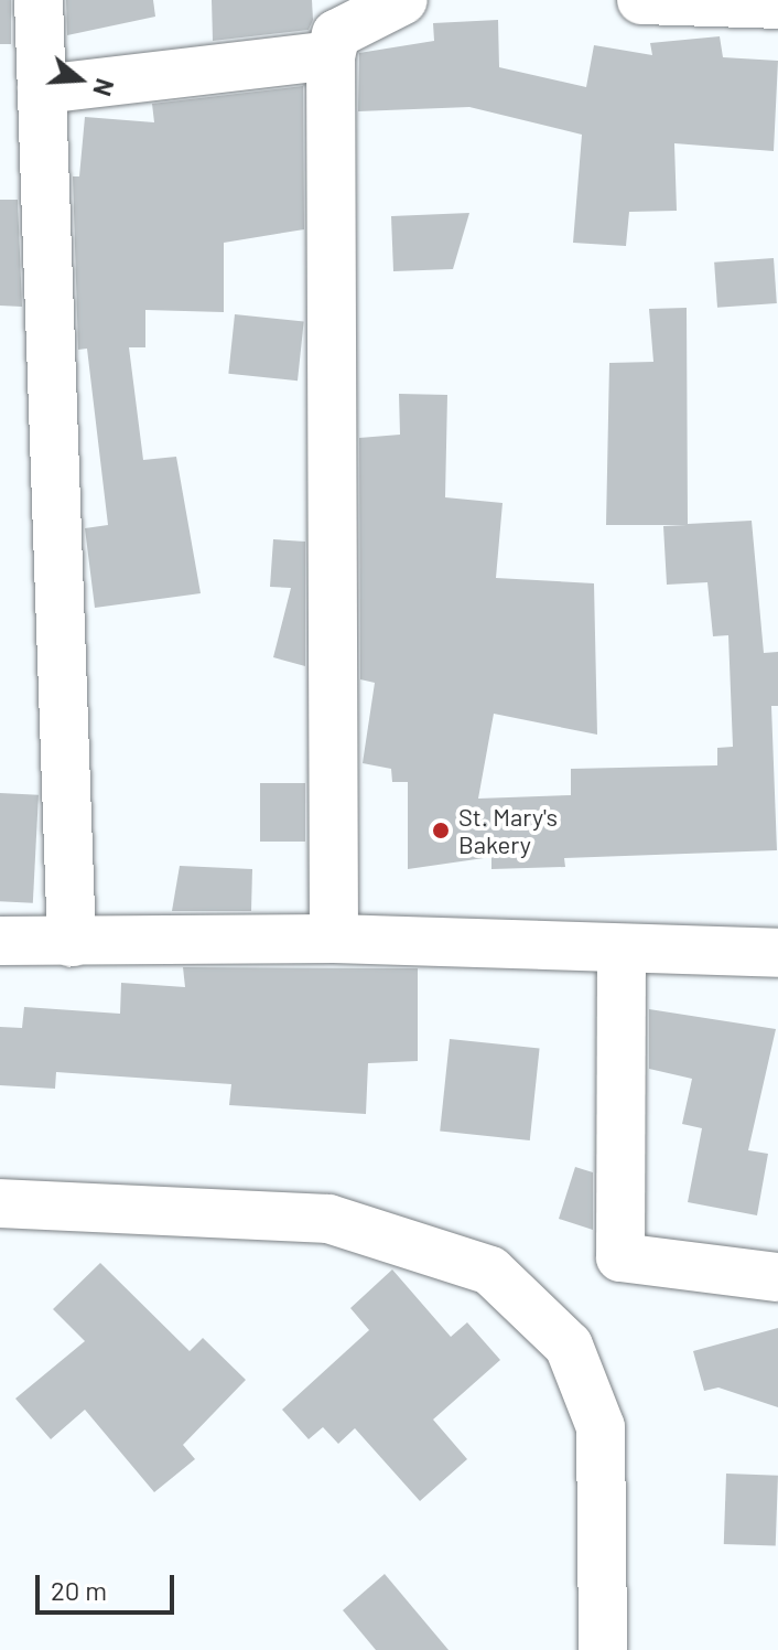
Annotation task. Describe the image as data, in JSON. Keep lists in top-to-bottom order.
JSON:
{
  "places": ["St. Mary's Bakery"],
  "scale_bar": "20 m",
  "north": "right"
}
